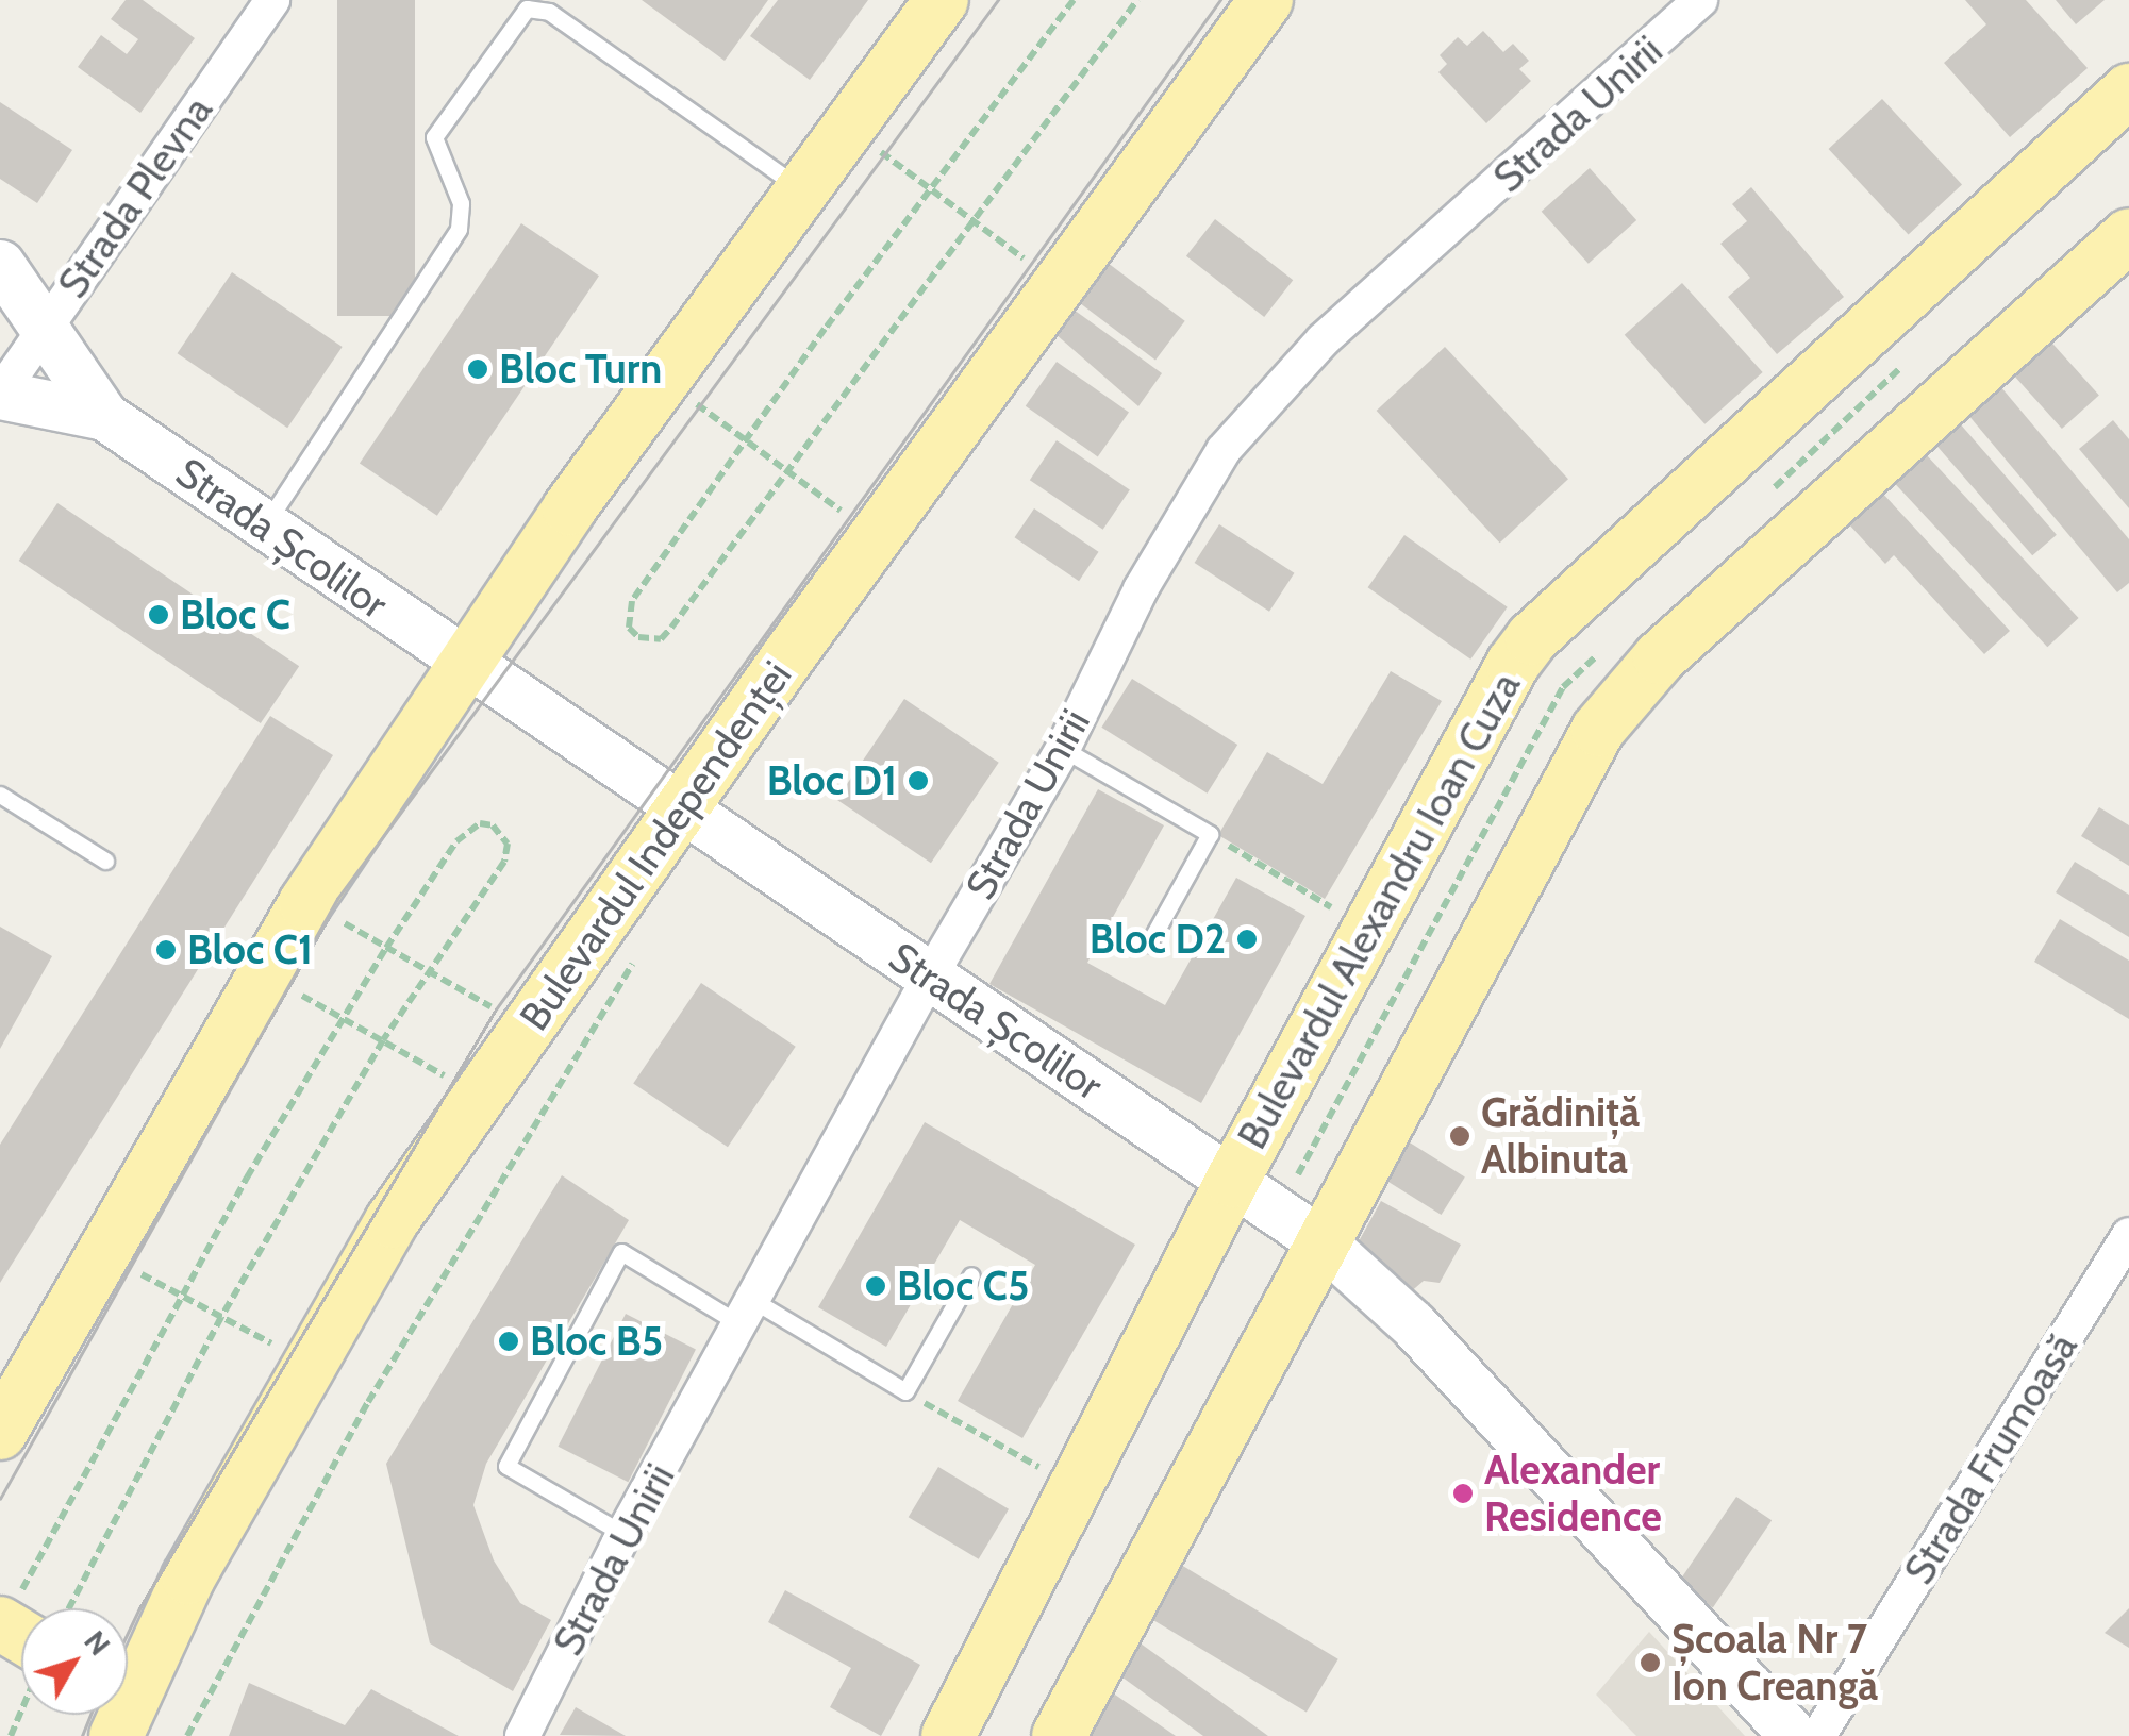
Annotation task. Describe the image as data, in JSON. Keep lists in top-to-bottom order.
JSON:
{
  "streets": {
    "main road": ["Strada Școlilor", "Bulevardul Independenței", "Bulevardul Alexandru Ioan Cuza"],
    "street": ["Strada Unirii", "Strada Plevna", "Strada Frumoasă"]
  },
  "crossings": [
    ["Strada Unirii", "Strada Școlilor"],
    ["Strada Plevna", "Strada Școlilor"],
    ["Strada Școlilor", "Bulevardul Independenței"],
    ["Strada Școlilor", "Bulevardul Alexandru Ioan Cuza"]
  ],
  "places": [
    "Bloc Turn",
    "Bloc C",
    "Bloc D1",
    "Bloc D2",
    "Bloc C1",
    "Grădiniță Albinuta",
    "Bloc C5",
    "Bloc B5",
    "Alexander Residence",
    "Școala Nr 7 Ion Creangă"
  ],
  "north": "top right"
}
